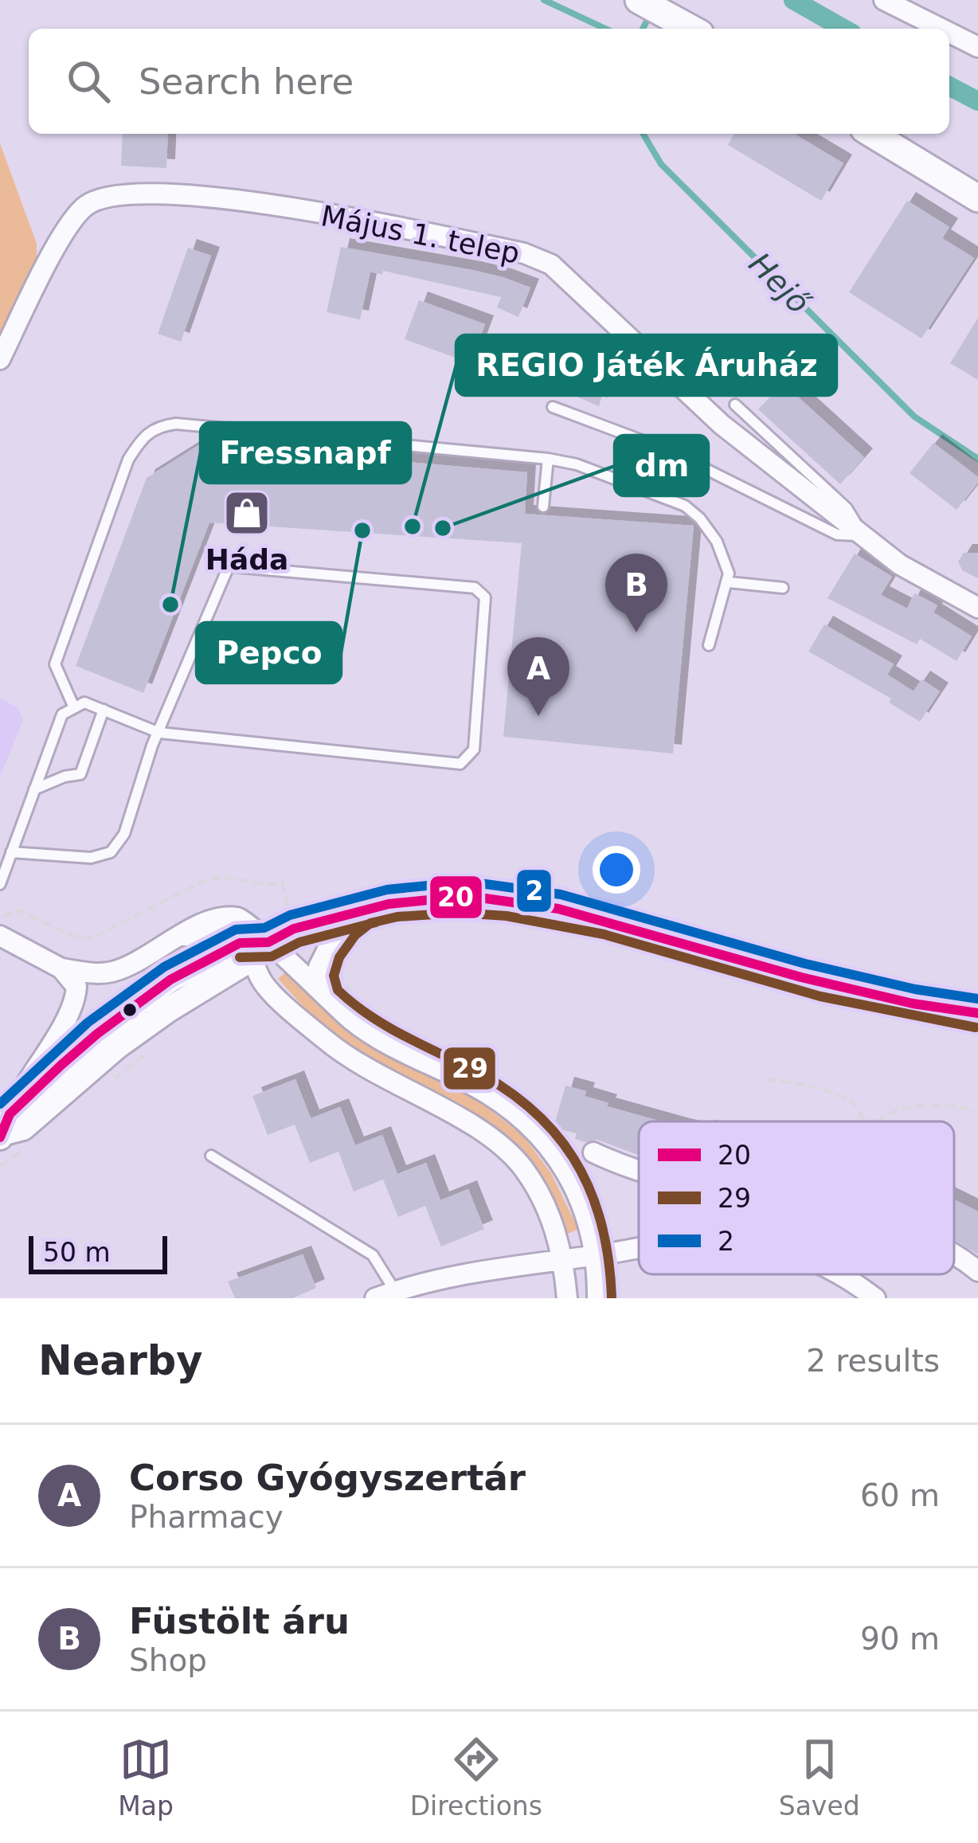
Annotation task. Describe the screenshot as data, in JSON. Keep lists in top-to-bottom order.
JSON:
{
  "streets": {
    "street": ["Május 1. telep"]
  },
  "water": ["Hejő"],
  "places": {
    "shop": ["Háda"],
    "other": [
      "REGIO Játék Áruház",
      "dm",
      "Pepco",
      "Fressnapf"
    ]
  },
  "lines": ["transit line 2", "transit line 20", "transit line 29"],
  "legend": ["20", "29", "2"],
  "scale_bar": "50 m",
  "page": {
    "search": "Search here",
    "pins": ["B", "A"],
    "scale": "50 m",
    "heading": ["Nearby", "2 results"],
    "list": [
      {
        "mark": "A",
        "name": "Corso Gyógyszertár",
        "note": "Pharmacy",
        "value": "60 m"
      },
      {
        "mark": "B",
        "name": "Füstölt áru",
        "note": "Shop",
        "value": "90 m"
      }
    ],
    "nav": ["Map", "Directions", "Saved"]
  }
}
